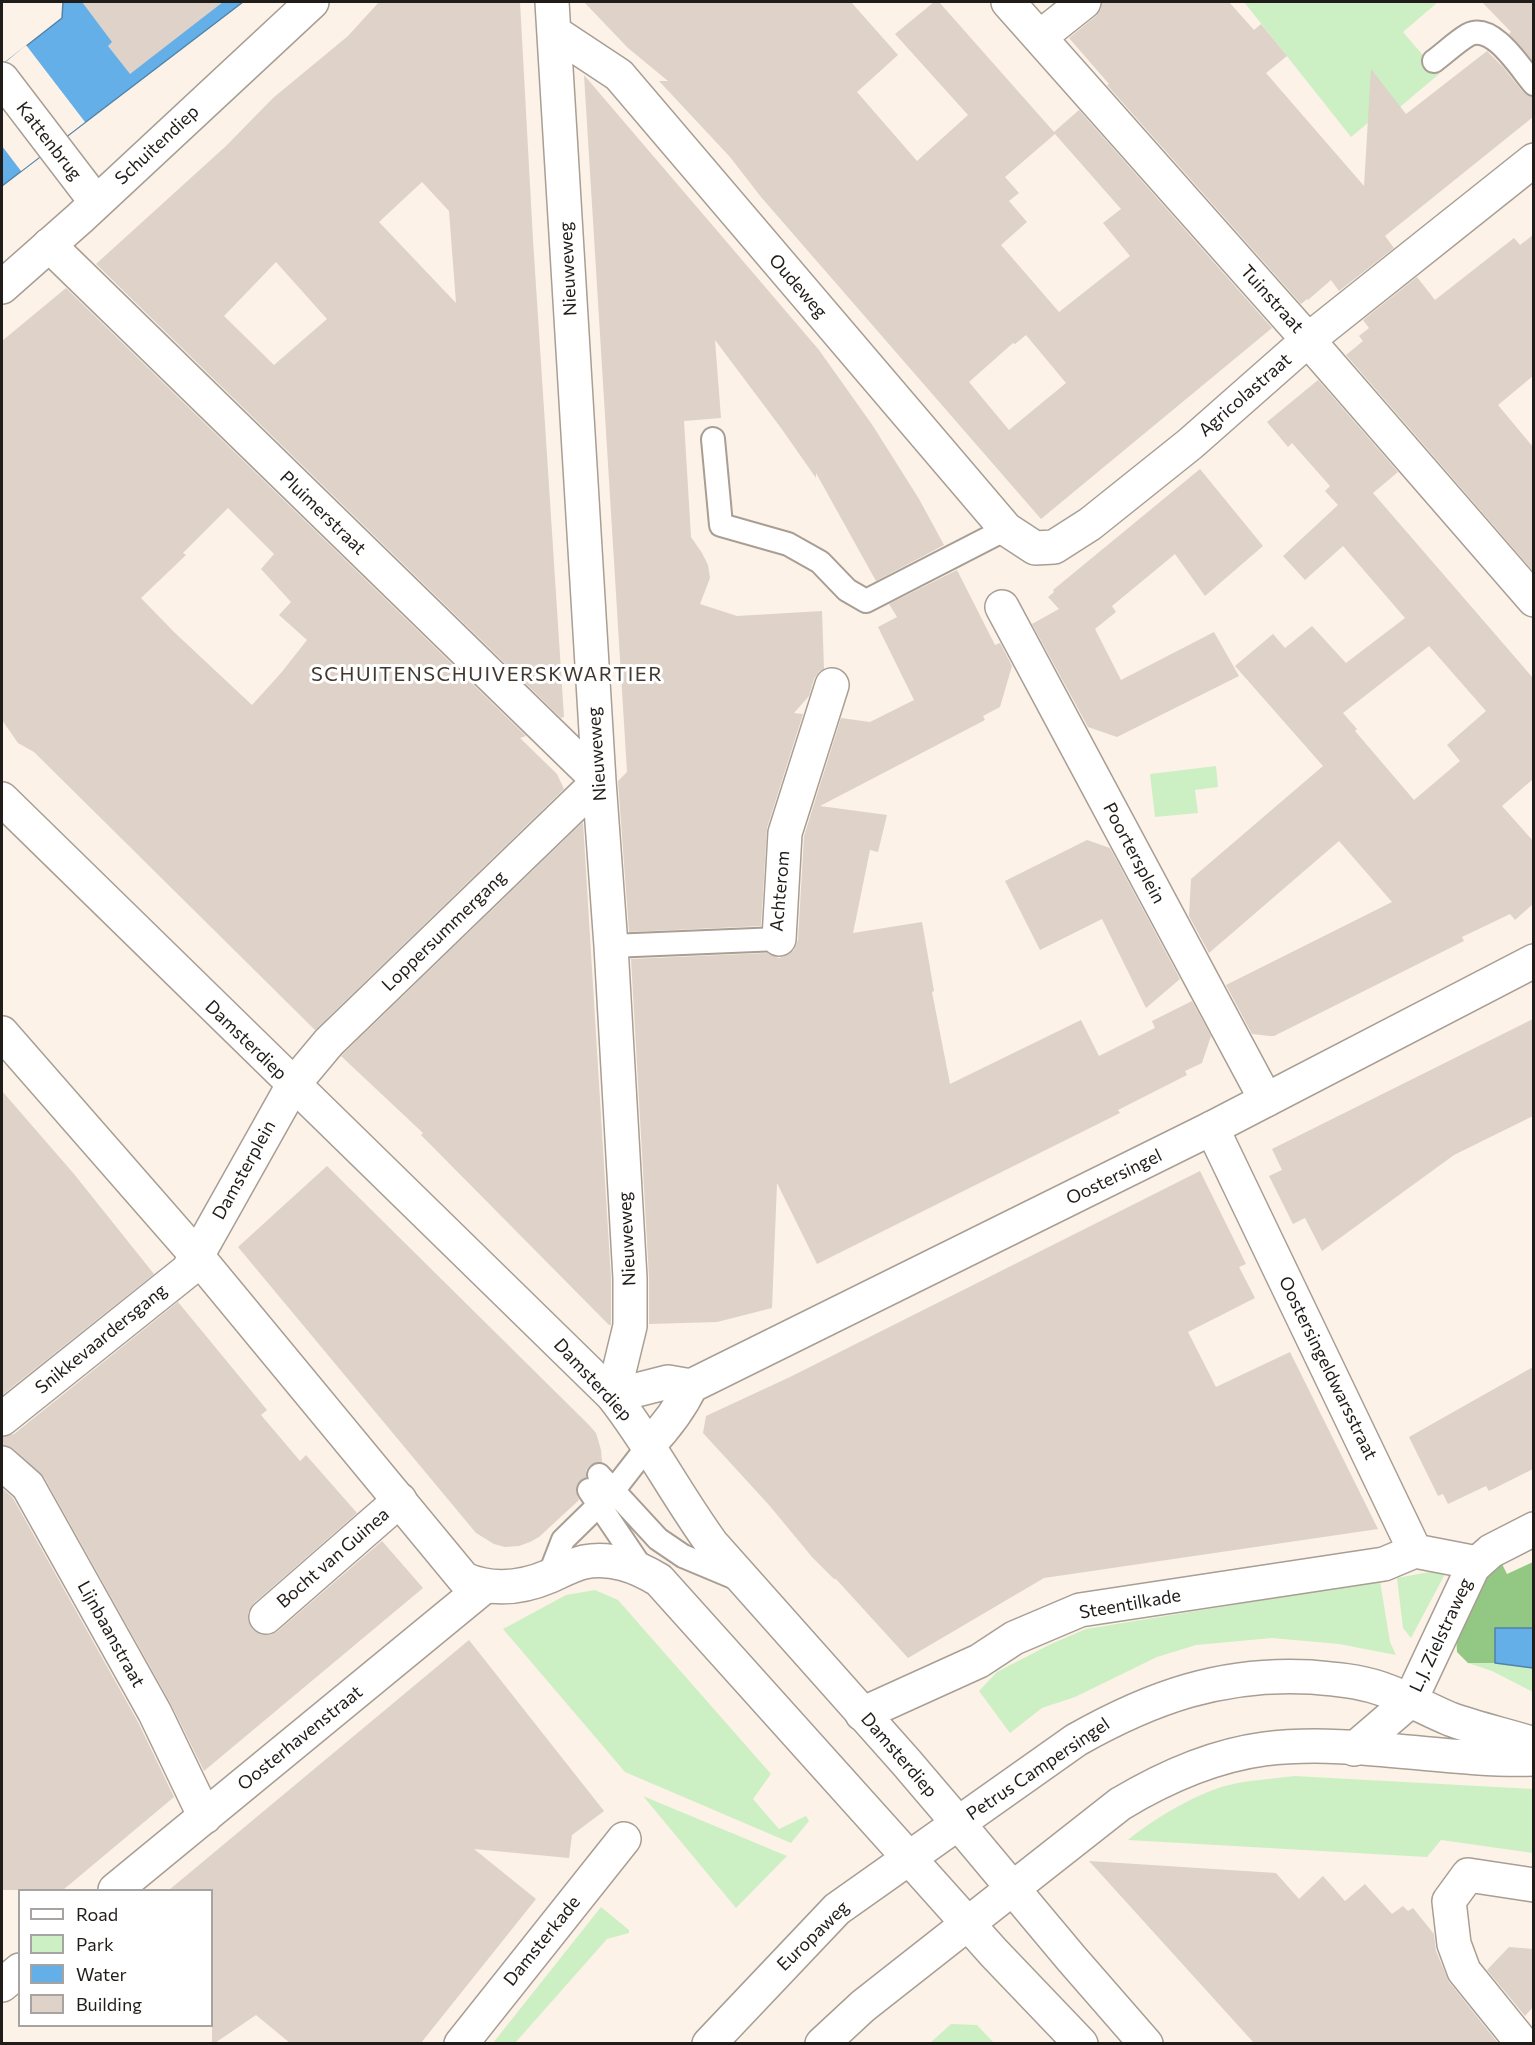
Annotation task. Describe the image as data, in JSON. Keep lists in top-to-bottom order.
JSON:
{
  "streets": {
    "street": [
      "Kattenbrug",
      "Schuitendiep",
      "Nieuweweg",
      "Oudeweg",
      "Tuinstraat",
      "Agricolastraat",
      "Pluimerstraat",
      "Poortersplein",
      "Achterom",
      "Loppersummergang",
      "Damsterdiep",
      "Damsterplein",
      "Oostersingel",
      "Snikkevaardersgang",
      "Oostersingeldwarsstraat",
      "Bocht van Guinea",
      "Steentilkade",
      "Lijnbaanstraat",
      "L.J. Zielstraweg",
      "Oosterhavenstraat",
      "Petrus Campersingel",
      "Europaweg",
      "Damsterkade"
    ]
  },
  "crossings": [
    ["Kattenbrug", "Schuitendiep"],
    ["Schuitendiep", "Pluimerstraat"],
    ["Nieuweweg", "Oudeweg"],
    ["Nieuweweg", "Pluimerstraat"],
    ["Nieuweweg", "Achterom"],
    ["Nieuweweg", "Loppersummergang"],
    ["Nieuweweg", "Damsterdiep"],
    ["Oudeweg", "Agricolastraat"],
    ["Tuinstraat", "Agricolastraat"],
    ["Pluimerstraat", "Loppersummergang"],
    ["Poortersplein", "Oostersingel"],
    ["Loppersummergang", "Damsterdiep"],
    ["Loppersummergang", "Damsterplein"],
    ["Damsterdiep", "Damsterplein"],
    ["Damsterdiep", "Steentilkade"],
    ["Damsterdiep", "Petrus Campersingel"],
    ["Damsterdiep", "Europaweg"],
    ["Damsterplein", "Snikkevaardersgang"],
    ["Oostersingel", "Oostersingeldwarsstraat"],
    ["Oostersingeldwarsstraat", "Steentilkade"],
    ["Lijnbaanstraat", "Oosterhavenstraat"],
    ["L.J. Zielstraweg", "Petrus Campersingel"],
    ["Petrus Campersingel", "Europaweg"]
  ],
  "districts": ["SCHUITENSCHUIVERSKWARTIER"],
  "legend": [
    "Road",
    "Park",
    "Water",
    "Building"
  ]
}
